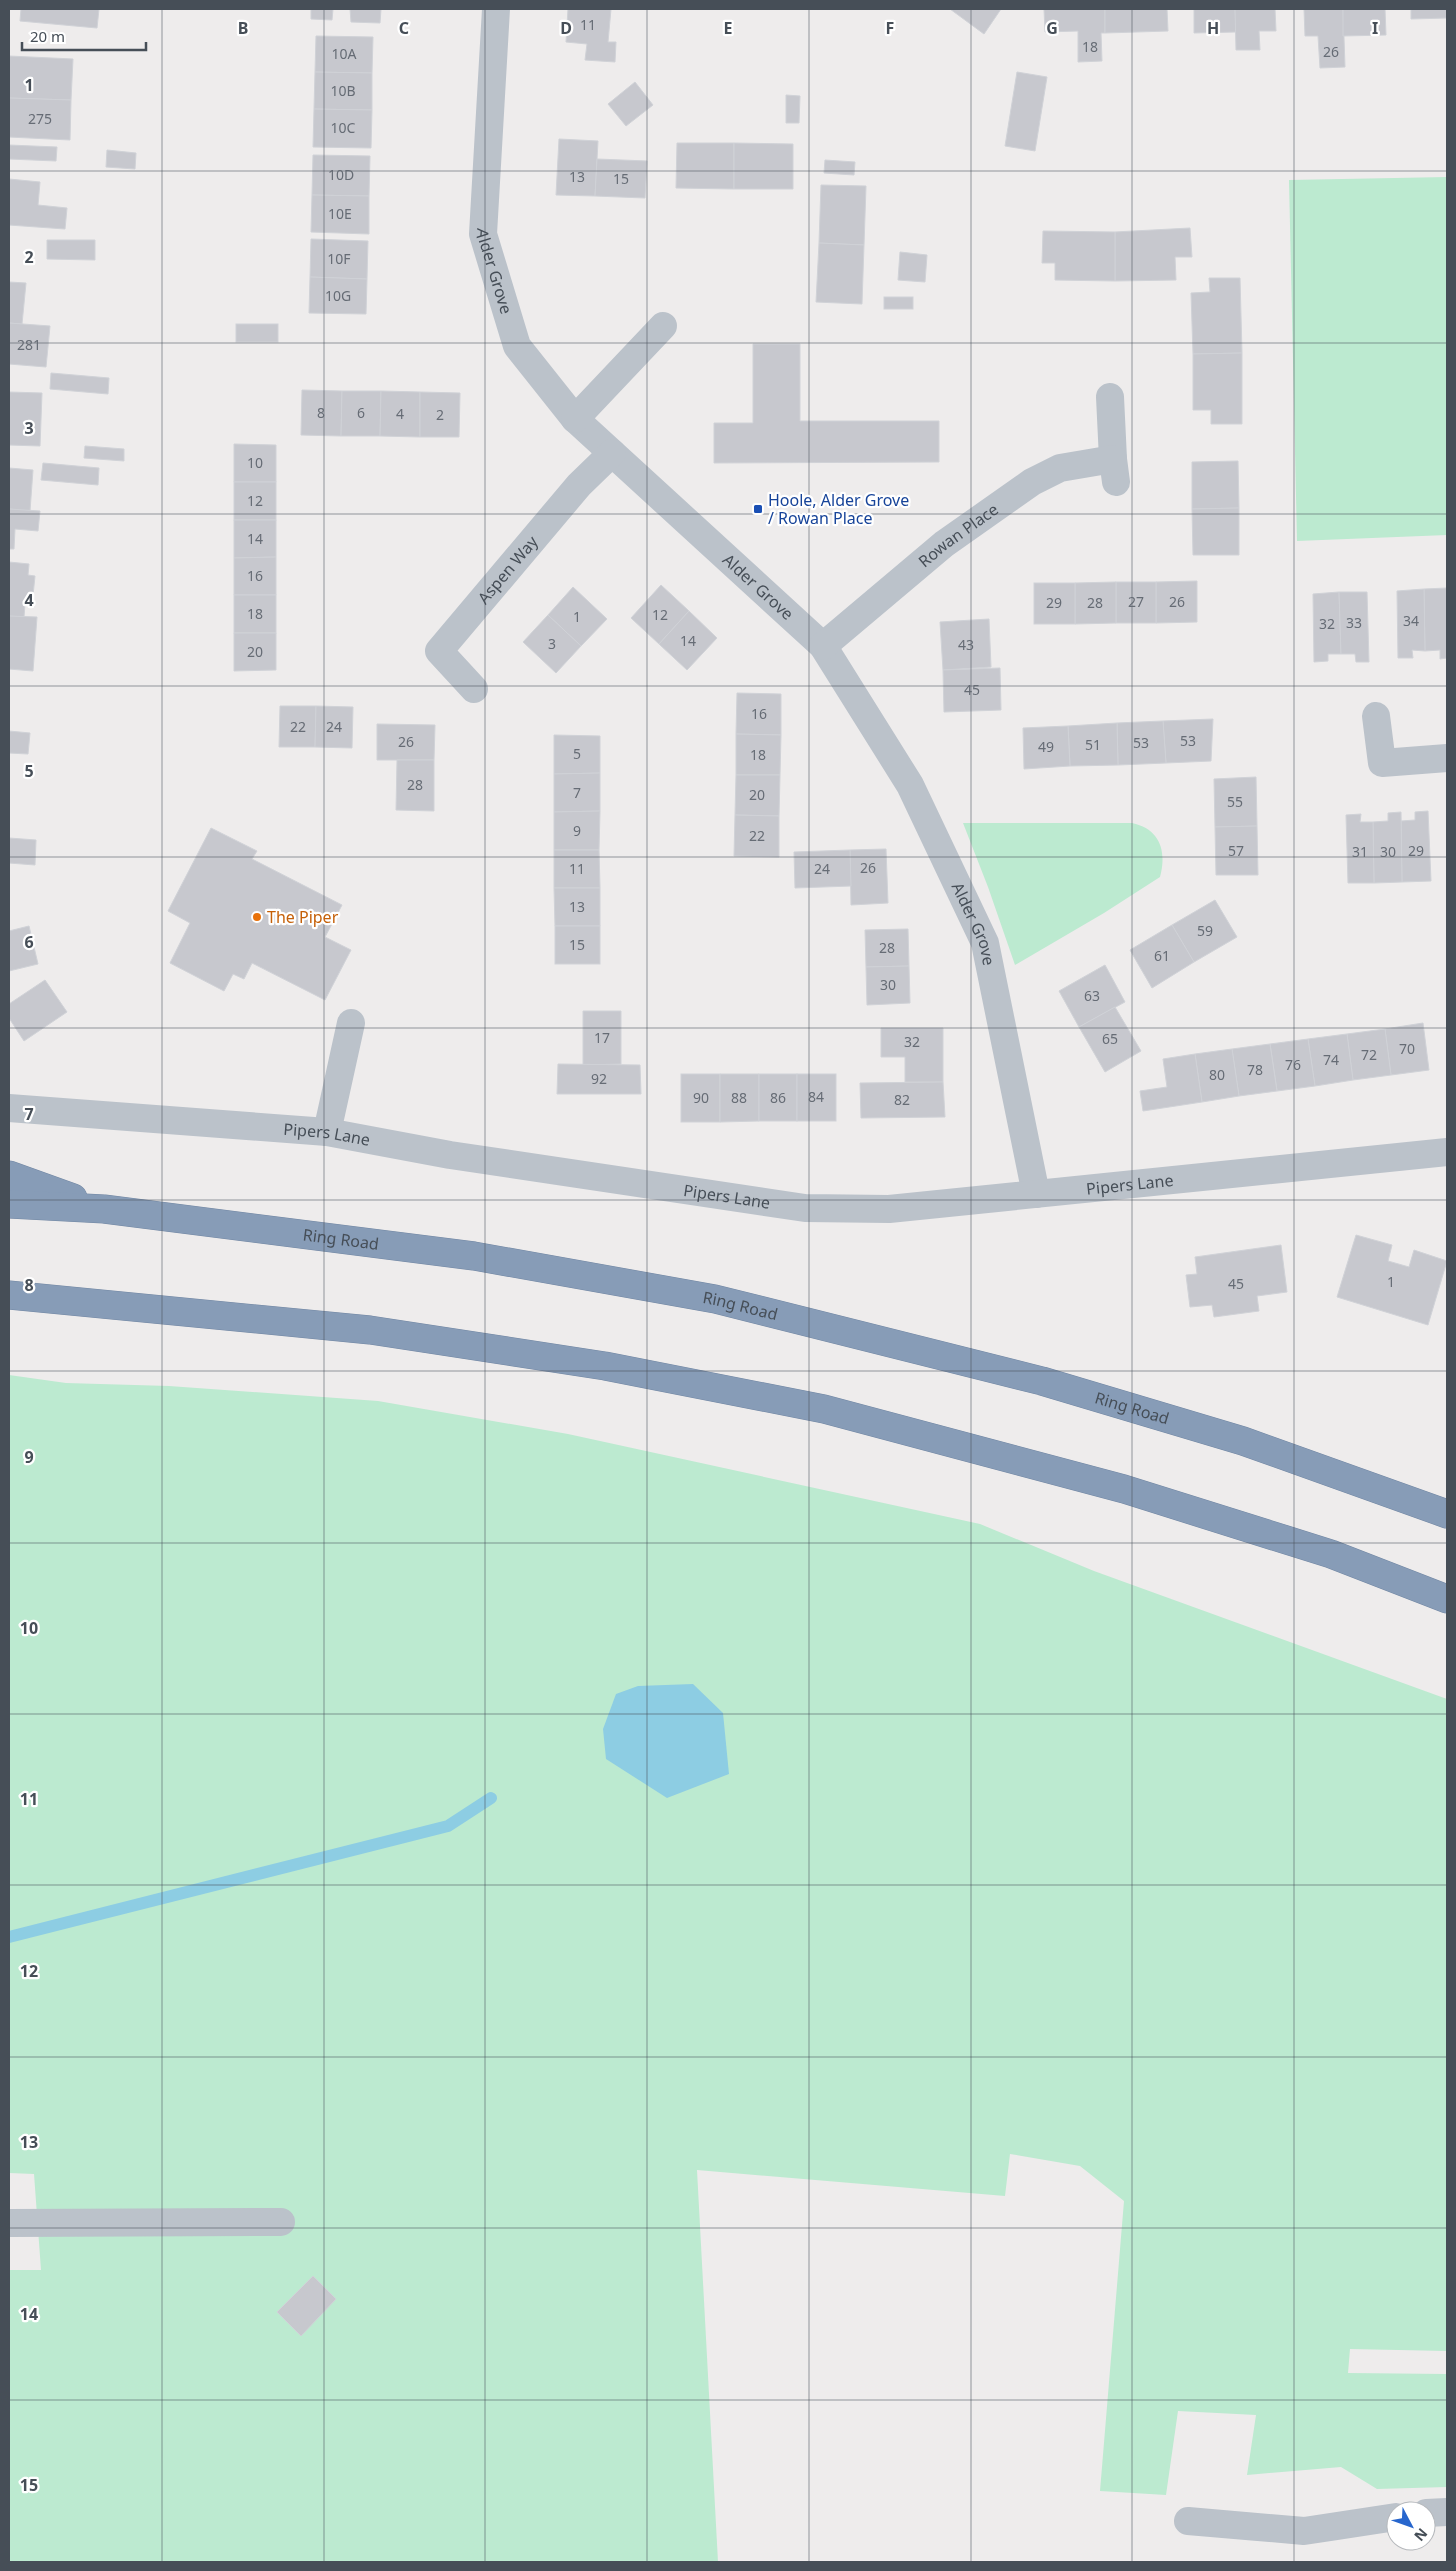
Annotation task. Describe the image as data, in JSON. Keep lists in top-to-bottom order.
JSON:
{
  "streets": {
    "highway": ["Ring Road"],
    "street": [
      "Alder Grove",
      "Rowan Place",
      "Aspen Way",
      "Pipers Lane"
    ]
  },
  "crossings": [
    ["Alder Grove", "Rowan Place"],
    ["Alder Grove", "Aspen Way"],
    ["Alder Grove", "Pipers Lane"]
  ],
  "places": {
    "transit": ["Hoole, Alder Grove / Rowan Place"],
    "other": ["The Piper"]
  },
  "house_numbers": [
    "11",
    "18",
    "26",
    "10A",
    "10B",
    "275",
    "10C",
    "10D",
    "13",
    "15",
    "10E",
    "10F",
    "10G",
    "281",
    "8",
    "6",
    "4",
    "2",
    "10",
    "12",
    "14",
    "16",
    "27",
    "26",
    "29",
    "28",
    "18",
    "12",
    "1",
    "34",
    "33",
    "32",
    "14",
    "3",
    "43",
    "20",
    "45",
    "16",
    "22",
    "24",
    "53",
    "26",
    "53",
    "51",
    "49",
    "5",
    "18",
    "28",
    "7",
    "20",
    "55",
    "9",
    "22",
    "57",
    "29",
    "31",
    "30",
    "26",
    "11",
    "24",
    "13",
    "59",
    "15",
    "28",
    "61",
    "30",
    "63",
    "17",
    "65",
    "32",
    "70",
    "72",
    "74",
    "76",
    "78",
    "80",
    "92",
    "84",
    "90",
    "88",
    "86",
    "82",
    "1",
    "45"
  ],
  "scale_bar": "20 m",
  "north": "bottom right",
  "grid": {
    "columns": [
      "B",
      "C",
      "D",
      "E",
      "F",
      "G",
      "H",
      "I"
    ],
    "rows": [
      "1",
      "2",
      "3",
      "4",
      "5",
      "6",
      "7",
      "8",
      "9",
      "10",
      "11",
      "12",
      "13",
      "14",
      "15"
    ]
  }
}
